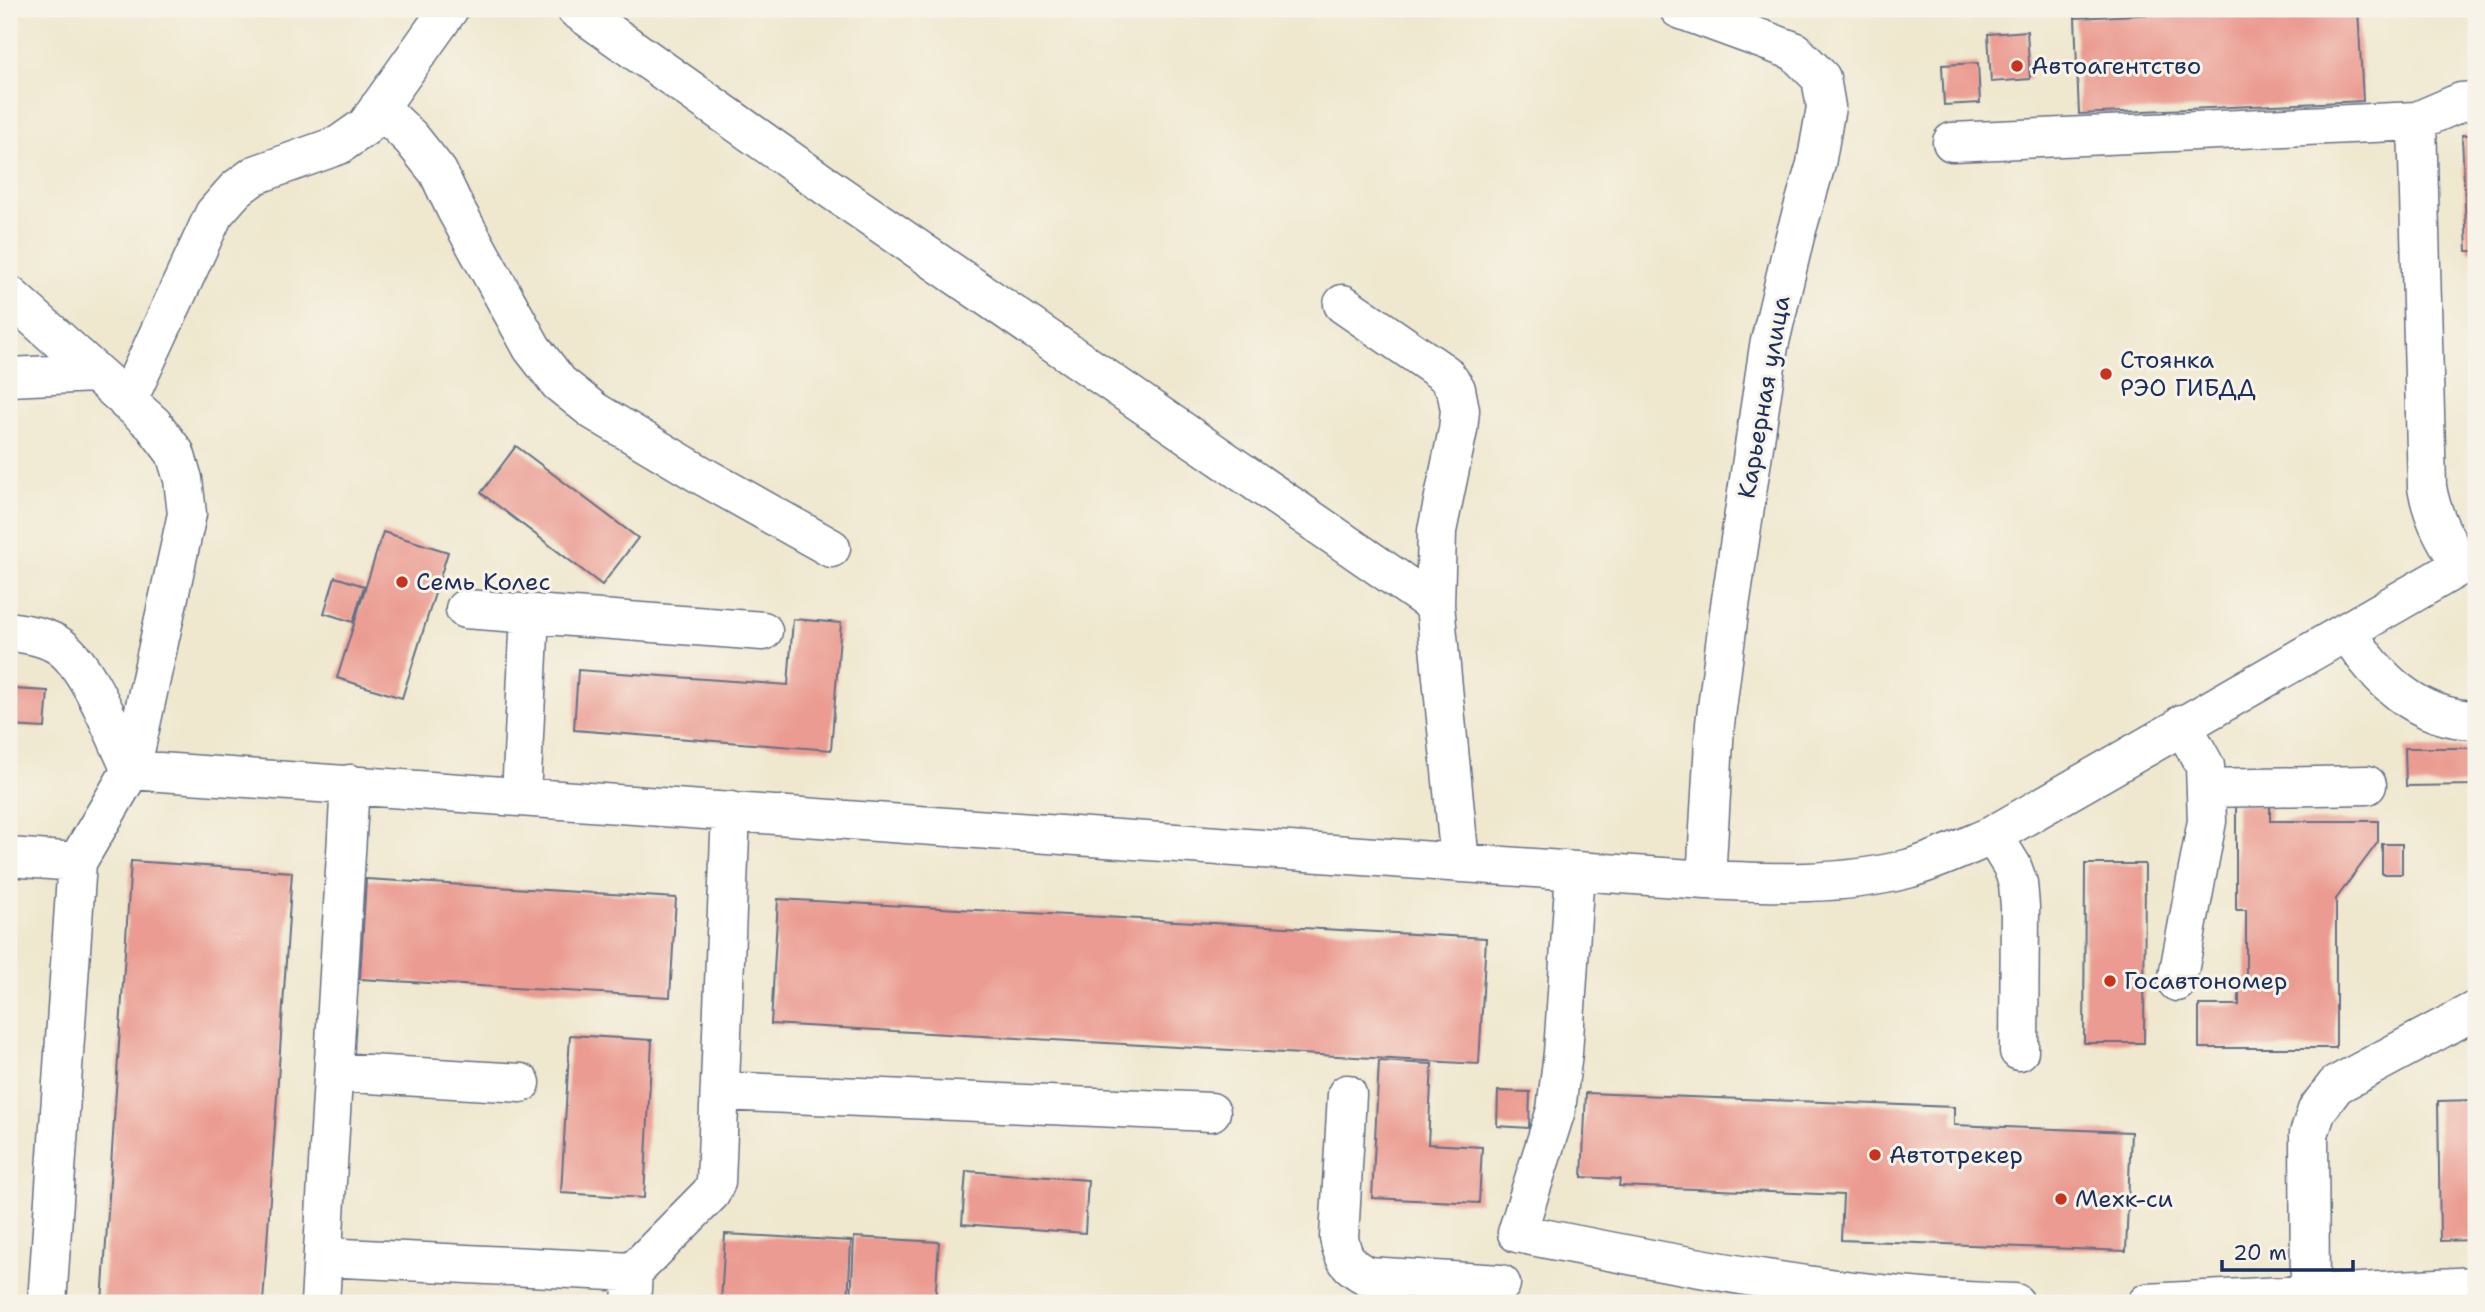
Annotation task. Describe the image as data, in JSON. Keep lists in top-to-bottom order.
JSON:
{
  "streets": {
    "street": ["Карьерная улица"]
  },
  "places": [
    "Автоагентство",
    "Стоянка РЭО ГИБДД",
    "Семь Колес",
    "Госавтономер",
    "Автотрекер",
    "Мехк-си"
  ],
  "scale_bar": "20 m"
}
